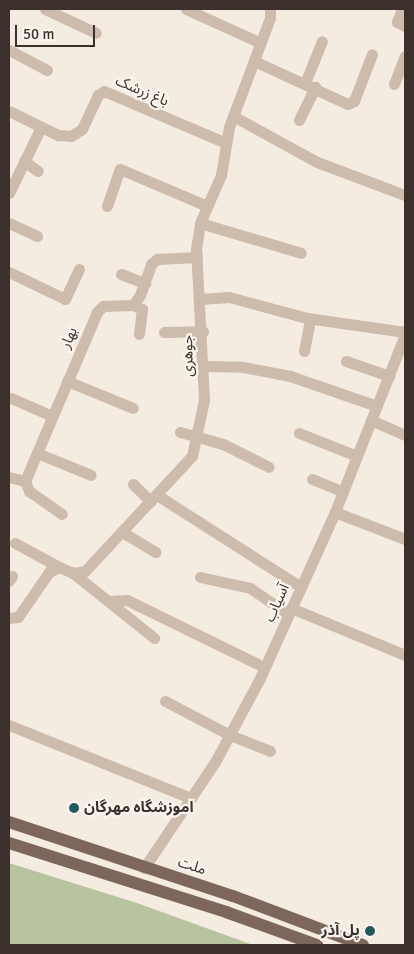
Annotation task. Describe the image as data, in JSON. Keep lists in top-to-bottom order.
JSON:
{
  "streets": {
    "main road": ["ملت"],
    "street": [
      "باغ زرشک",
      "بهار",
      "جوهری",
      "آسیاب"
    ]
  },
  "crossings": [
    ["باغ زرشک", "جوهری"],
    ["آسیاب", "ملت"]
  ],
  "places": ["اموزشگاه مهرگان", "پل آذر"],
  "scale_bar": "50 m"
}
